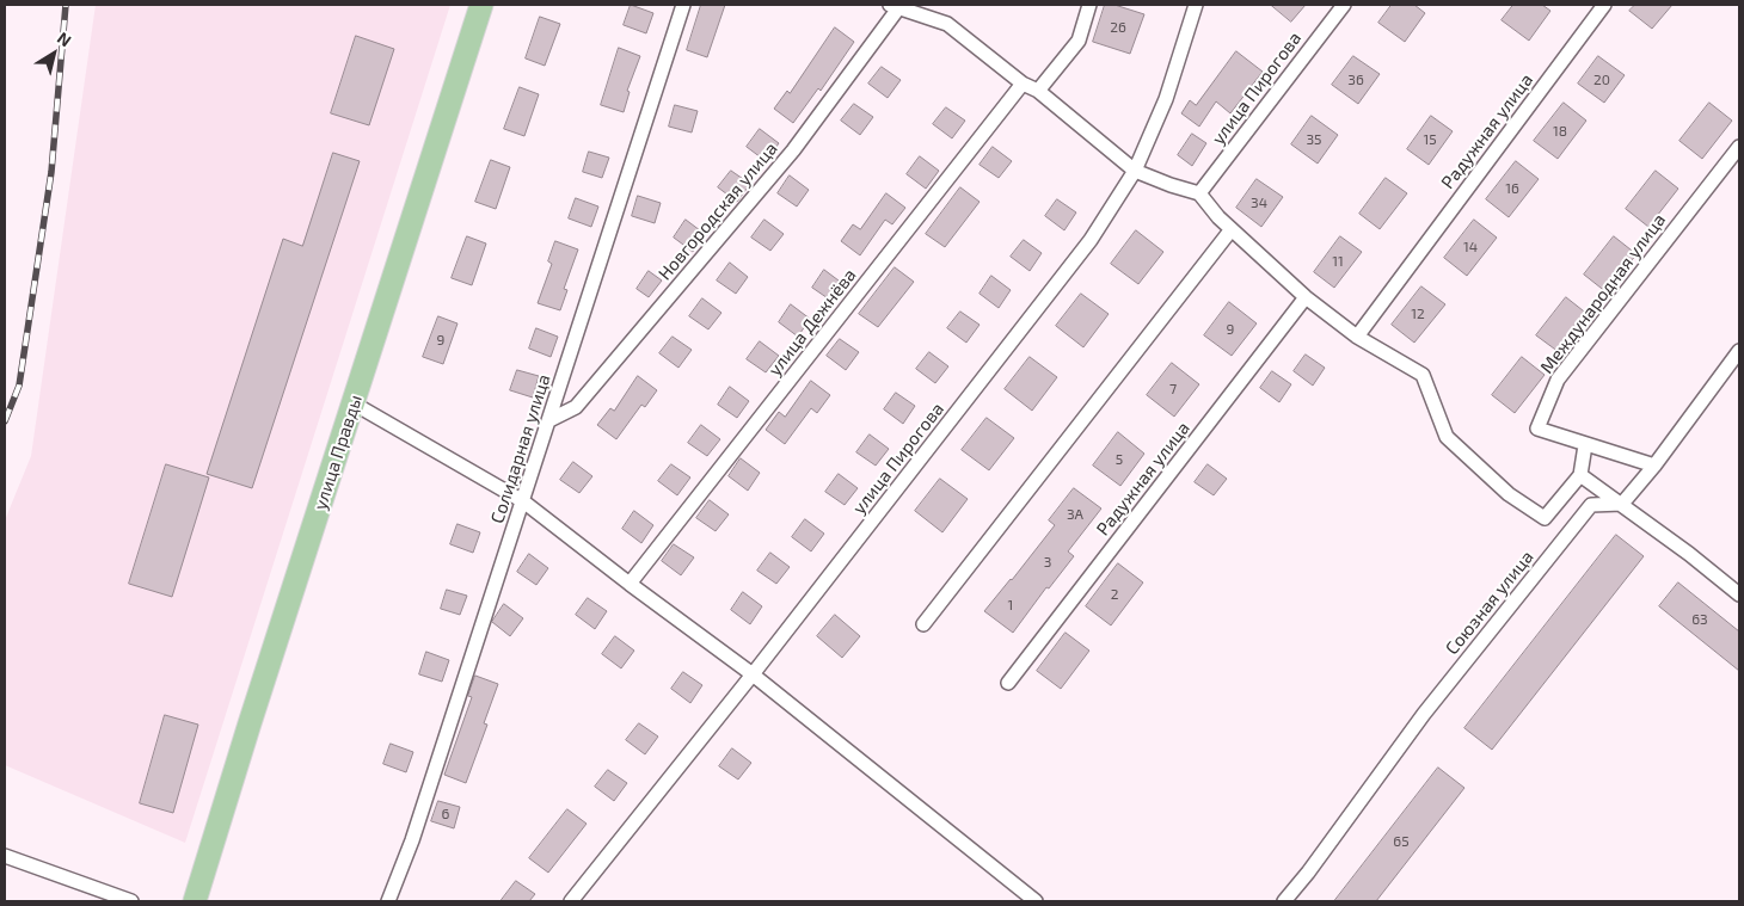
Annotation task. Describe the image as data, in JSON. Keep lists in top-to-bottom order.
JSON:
{
  "streets": {
    "main road": ["улица Правды"],
    "street": [
      "улица Пирогова",
      "Радужная улица",
      "Новгородская улица",
      "Международная улица",
      "улица Дежнёва",
      "Солидарная улица",
      "Союзная улица"
    ]
  },
  "crossings": [
    ["Новгородская улица", "Солидарная улица"]
  ],
  "house_numbers": [
    "26",
    "36",
    "20",
    "18",
    "35",
    "15",
    "16",
    "34",
    "14",
    "11",
    "12",
    "9",
    "9",
    "7",
    "5",
    "3А",
    "3",
    "2",
    "1",
    "63",
    "6",
    "65"
  ],
  "north": "top right"
}
